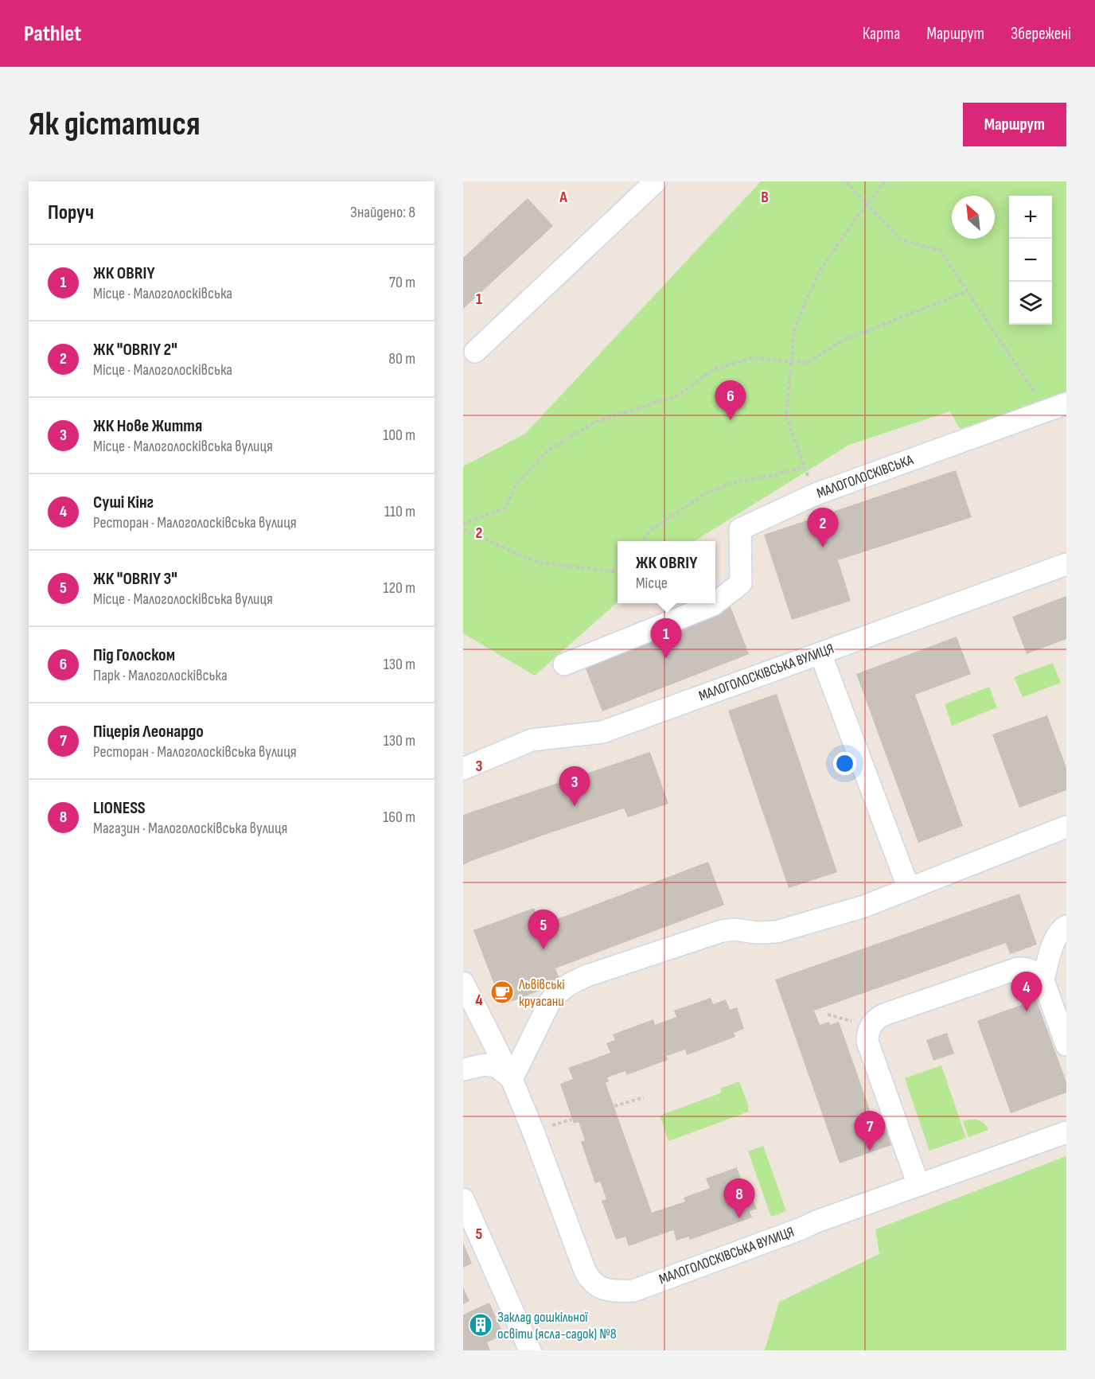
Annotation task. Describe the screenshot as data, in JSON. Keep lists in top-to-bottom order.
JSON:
{
  "streets": {
    "street": ["МАЛОГОЛОСКІВСЬКА", "МАЛОГОЛОСКІВСЬКА ВУЛИЦЯ"]
  },
  "places": {
    "cafe": ["Львівські круасани"],
    "building": ["Заклад дошкільної освіти (ясла-садок) №8"]
  },
  "north": "top left",
  "page": {
    "header": "Pathlet",
    "nav": ["Карта", "Маршрут", "Збережені"],
    "buttons": "Маршрут",
    "title": "Як дістатися",
    "heading": ["Поруч", "Знайдено: 8"],
    "map_buttons": ["+", "−"],
    "list": [
      {
        "mark": "1",
        "name": "ЖК OBRIY",
        "note": "Місце · Малоголосківська",
        "value": "70 m"
      },
      {
        "mark": "2",
        "name": "ЖК \"OBRIY 2\"",
        "note": "Місце · Малоголосківська",
        "value": "80 m"
      },
      {
        "mark": "3",
        "name": "ЖК Нове Життя",
        "note": "Місце · Малоголосківська вулиця",
        "value": "100 m"
      },
      {
        "mark": "4",
        "name": "Суші Кінг",
        "note": "Ресторан · Малоголосківська вулиця",
        "value": "110 m"
      },
      {
        "mark": "5",
        "name": "ЖК \"OBRIY 3\"",
        "note": "Місце · Малоголосківська вулиця",
        "value": "120 m"
      },
      {
        "mark": "6",
        "name": "Під Голоском",
        "note": "Парк · Малоголосківська",
        "value": "130 m"
      },
      {
        "mark": "7",
        "name": "Піцерія Леонардо",
        "note": "Ресторан · Малоголосківська вулиця",
        "value": "130 m"
      },
      {
        "mark": "8",
        "name": "LIONESS",
        "note": "Магазин · Малоголосківська вулиця",
        "value": "160 m"
      }
    ],
    "pins": [
      "6",
      "2",
      "1",
      "3",
      "5",
      "4",
      "7",
      "8"
    ],
    "popup": ["ЖК OBRIY", "Місце"]
  },
  "grid": {
    "columns": ["A", "B"],
    "rows": [
      "1",
      "2",
      "3",
      "4",
      "5"
    ]
  }
}
